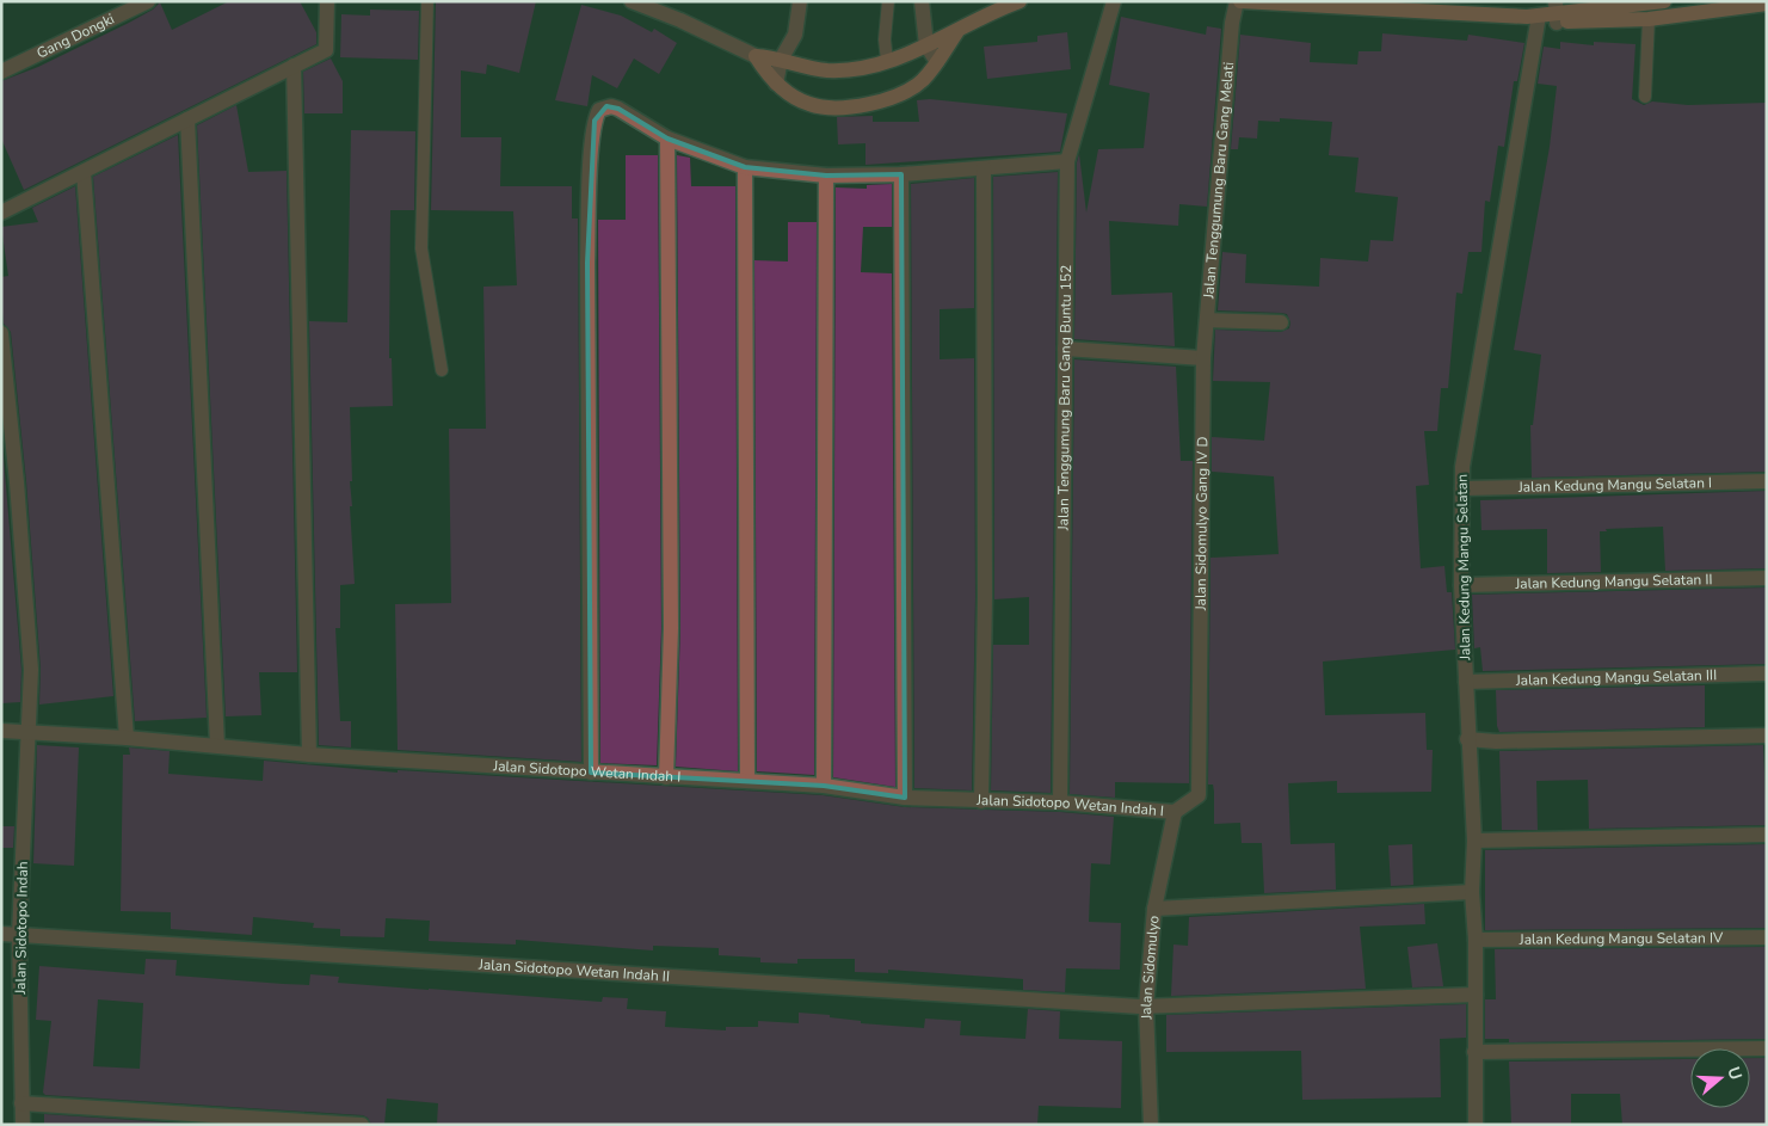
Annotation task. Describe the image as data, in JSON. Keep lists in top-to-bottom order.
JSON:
{
  "streets": {
    "street": [
      "Gang Dongki",
      "Jalan Tenggumung Baru Gang Melati",
      "Jalan Tenggumung Baru Gang Buntu 152",
      "Jalan Kedung Mangu Selatan I",
      "Jalan Sidomulyo Gang IV D",
      "Jalan Kedung Mangu Selatan",
      "Jalan Kedung Mangu Selatan II",
      "Jalan Kedung Mangu Selatan III",
      "Jalan Sidotopo Wetan Indah I",
      "Jalan Sidotopo Indah",
      "Jalan Kedung Mangu Selatan IV",
      "Jalan Sidomulyo",
      "Jalan Sidotopo Wetan Indah II"
    ]
  },
  "crossings": [
    ["Jalan Tenggumung Baru Gang Melati", "Jalan Sidomulyo Gang IV D"],
    ["Jalan Tenggumung Baru Gang Buntu 152", "Jalan Sidotopo Wetan Indah I"],
    ["Jalan Kedung Mangu Selatan I", "Jalan Kedung Mangu Selatan"],
    ["Jalan Sidomulyo Gang IV D", "Jalan Sidotopo Wetan Indah I"],
    ["Jalan Sidomulyo Gang IV D", "Jalan Sidomulyo"],
    ["Jalan Kedung Mangu Selatan", "Jalan Kedung Mangu Selatan II"],
    ["Jalan Kedung Mangu Selatan", "Jalan Kedung Mangu Selatan III"],
    ["Jalan Kedung Mangu Selatan", "Jalan Kedung Mangu Selatan IV"],
    ["Jalan Kedung Mangu Selatan", "Jalan Sidotopo Wetan Indah II"],
    ["Jalan Sidotopo Wetan Indah I", "Jalan Sidotopo Indah"],
    ["Jalan Sidotopo Wetan Indah I", "Jalan Sidomulyo"],
    ["Jalan Sidotopo Indah", "Jalan Sidotopo Wetan Indah II"],
    ["Jalan Sidomulyo", "Jalan Sidotopo Wetan Indah II"]
  ],
  "north": "right"
}
